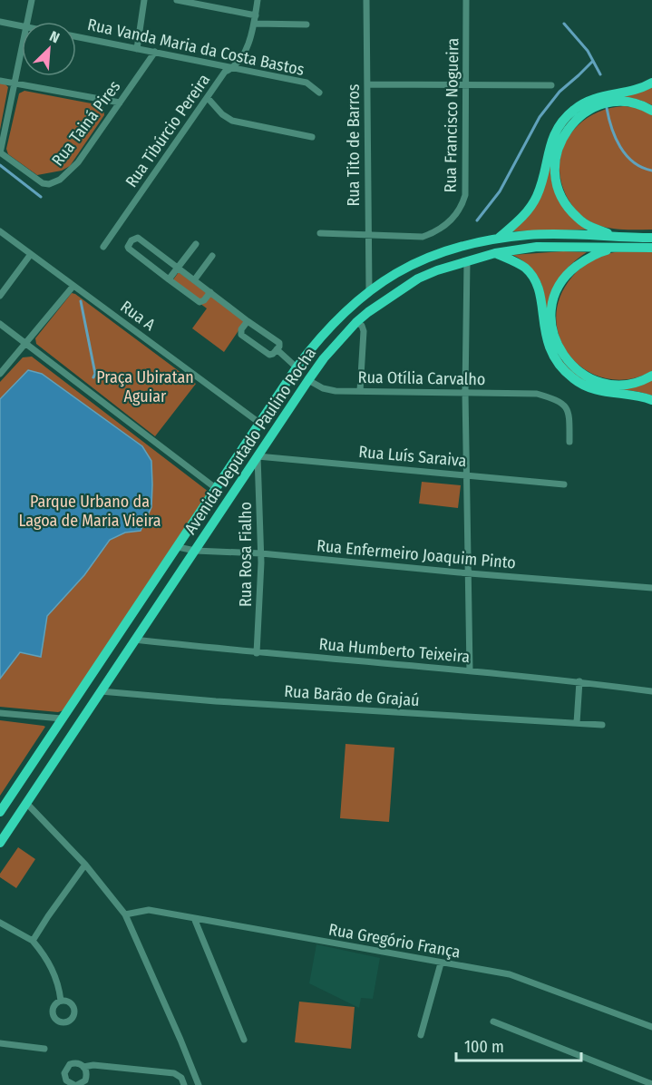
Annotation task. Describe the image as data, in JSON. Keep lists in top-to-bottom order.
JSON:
{
  "streets": {
    "main road": ["Avenida Deputado Paulino Rocha"],
    "street": [
      "Rua Vanda Maria da Costa Bastos",
      "Rua Francisco Nogueira",
      "Rua Tainá Pires",
      "Rua Tibúrcio Pereira",
      "Rua Tito de Barros",
      "Rua A",
      "Rua Otília Carvalho",
      "Rua Luís Saraiva",
      "Rua Rosa Fialho",
      "Rua Enfermeiro Joaquim Pinto",
      "Rua Humberto Teixeira",
      "Rua Barão de Grajaú",
      "Rua Gregório França"
    ]
  },
  "crossings": [
    ["Rua Vanda Maria da Costa Bastos", "Rua Tainá Pires"],
    ["Rua Vanda Maria da Costa Bastos", "Rua Tibúrcio Pereira"],
    ["Rua Francisco Nogueira", "Rua Tito de Barros"],
    ["Rua Tito de Barros", "Avenida Deputado Paulino Rocha"],
    ["Rua A", "Avenida Deputado Paulino Rocha"],
    ["Rua Otília Carvalho", "Avenida Deputado Paulino Rocha"],
    ["Avenida Deputado Paulino Rocha", "Rua Luís Saraiva"],
    ["Avenida Deputado Paulino Rocha", "Rua Rosa Fialho"],
    ["Avenida Deputado Paulino Rocha", "Rua Enfermeiro Joaquim Pinto"],
    ["Avenida Deputado Paulino Rocha", "Rua Humberto Teixeira"],
    ["Avenida Deputado Paulino Rocha", "Rua Barão de Grajaú"],
    ["Rua Luís Saraiva", "Rua Rosa Fialho"],
    ["Rua Rosa Fialho", "Rua Enfermeiro Joaquim Pinto"],
    ["Rua Rosa Fialho", "Rua Humberto Teixeira"]
  ],
  "parks": ["Praça Ubiratan Aguiar", "Parque Urbano da Lagoa de Maria Vieira"],
  "scale_bar": "100 m",
  "north": "top right"
}
